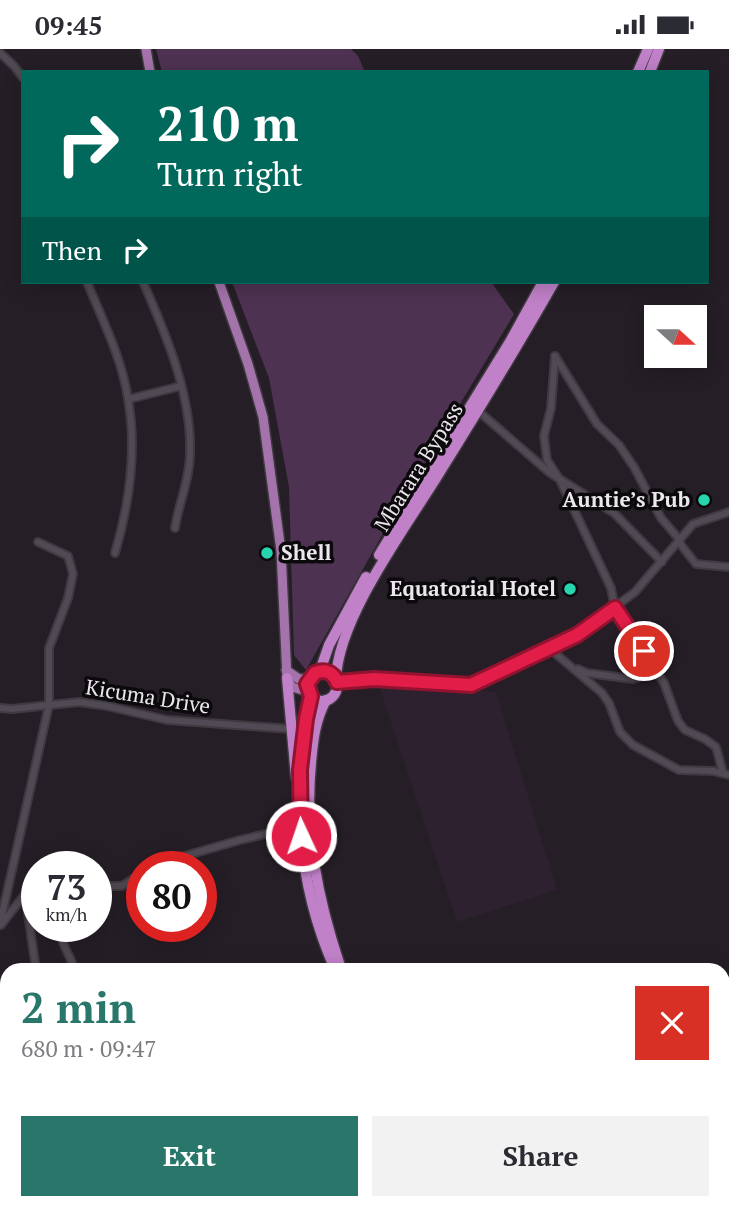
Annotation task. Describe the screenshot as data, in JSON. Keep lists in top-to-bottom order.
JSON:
{
  "streets": {
    "highway": ["Mbarara Bypass"],
    "street": ["Kicuma Drive"]
  },
  "places": ["Auntie’s Pub", "Shell", "Equatorial Hotel"],
  "north": "right",
  "page": {
    "status": "09:45",
    "turn": ["210 m", "Turn right"],
    "then": "Then",
    "speed": "73 km/h",
    "limit": "80",
    "heading": ["2 min", "680 m · 09:47"],
    "buttons": ["Exit", "Share"]
  }
}
